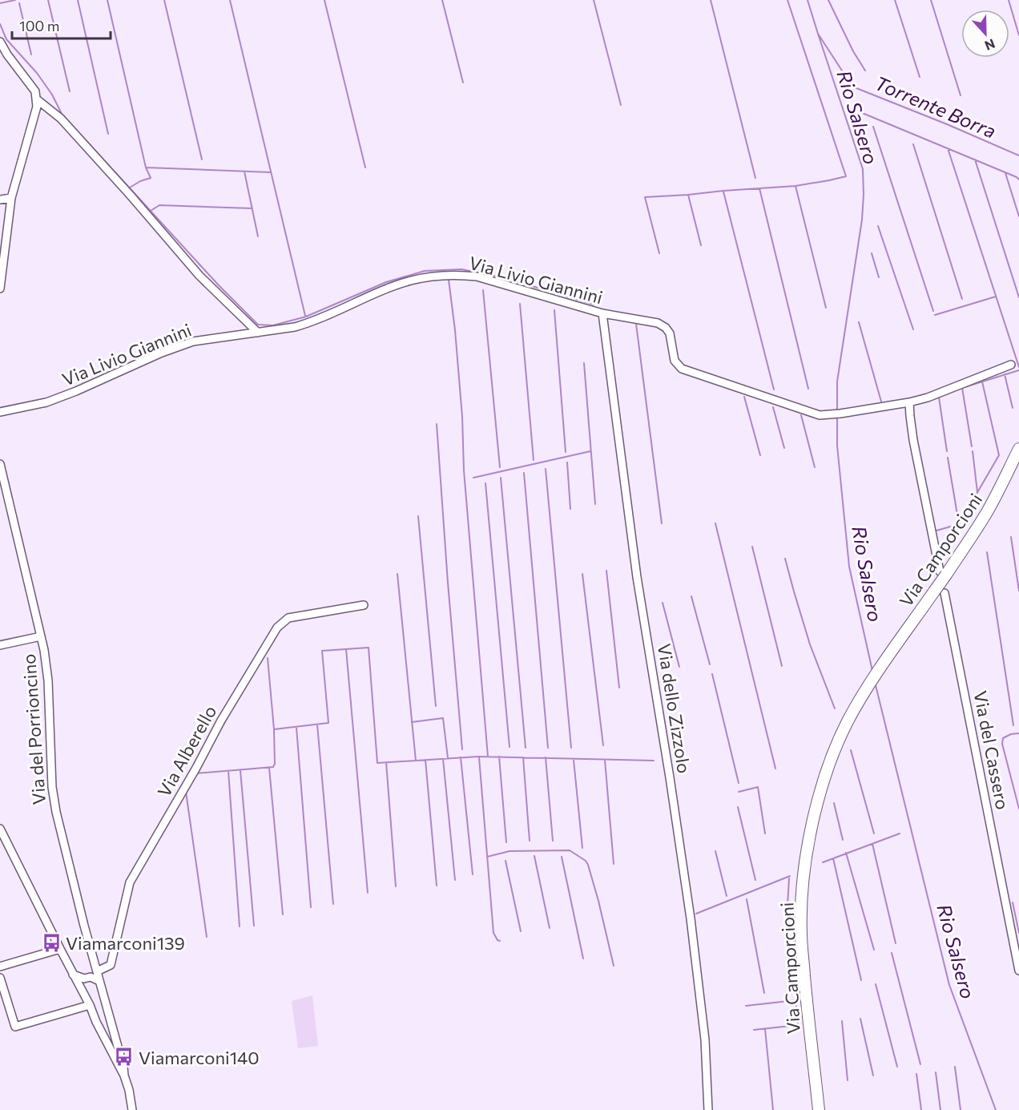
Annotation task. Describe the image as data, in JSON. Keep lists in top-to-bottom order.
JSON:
{
  "streets": {
    "main road": ["Via Camporcioni"],
    "street": [
      "Via Livio Giannini",
      "Via dello Zizzolo",
      "Via del Porrioncino",
      "Via del Cassero",
      "Via Alberello"
    ]
  },
  "crossings": [
    ["Via Livio Giannini", "Via dello Zizzolo"],
    ["Via Camporcioni", "Via del Cassero"],
    ["Via del Porrioncino", "Via Alberello"]
  ],
  "water": ["Torrente Borra", "Rio Salsero"],
  "places": {
    "bus stop": ["Viamarconi139", "Viamarconi140"]
  },
  "scale_bar": "100 m",
  "north": "bottom"
}
